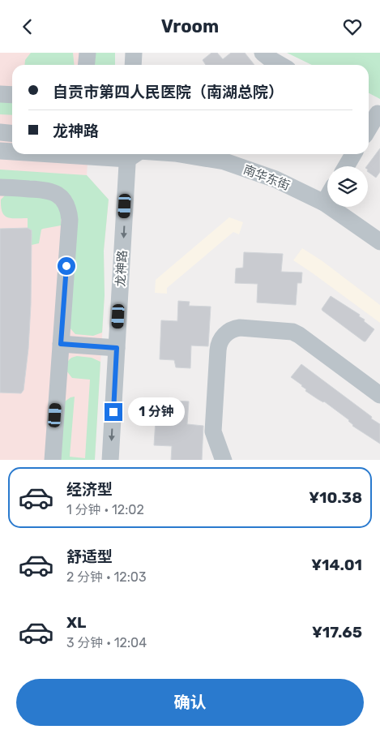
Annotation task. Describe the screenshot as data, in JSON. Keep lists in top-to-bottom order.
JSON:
{
  "streets": {
    "street": ["南华东街", "龙神路"]
  },
  "page": {
    "header": "Vroom",
    "banner": ["自贡市第四人民医院（南湖总院）", "龙神路"],
    "bubble": "1 分钟",
    "list": [
      {
        "name": "经济型",
        "note": "1 分钟 · 12:02",
        "value": "¥10.38"
      },
      {
        "name": "舒适型",
        "note": "2 分钟 · 12:03",
        "value": "¥14.01"
      },
      {
        "name": "XL",
        "note": "3 分钟 · 12:04",
        "value": "¥17.65"
      }
    ],
    "buttons": "确认"
  }
}
